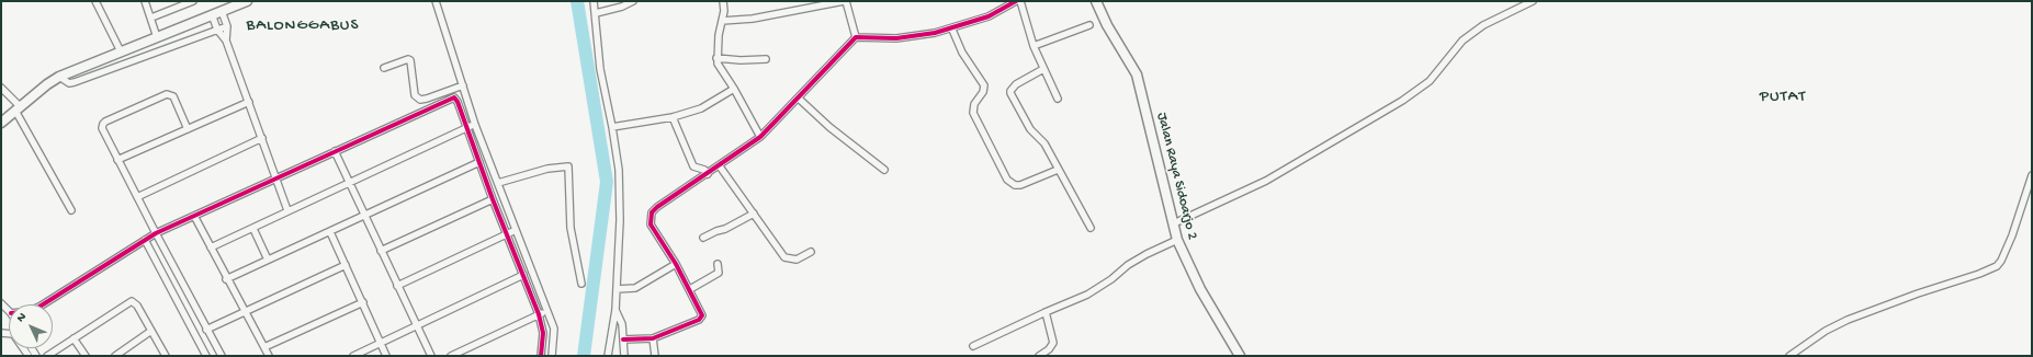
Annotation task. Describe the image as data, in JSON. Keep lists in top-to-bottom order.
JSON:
{
  "streets": {
    "street": ["Jalan Raya Sidoarjo 2"]
  },
  "districts": ["BALONGGABUS", "PUTAT"],
  "north": "top left"
}
